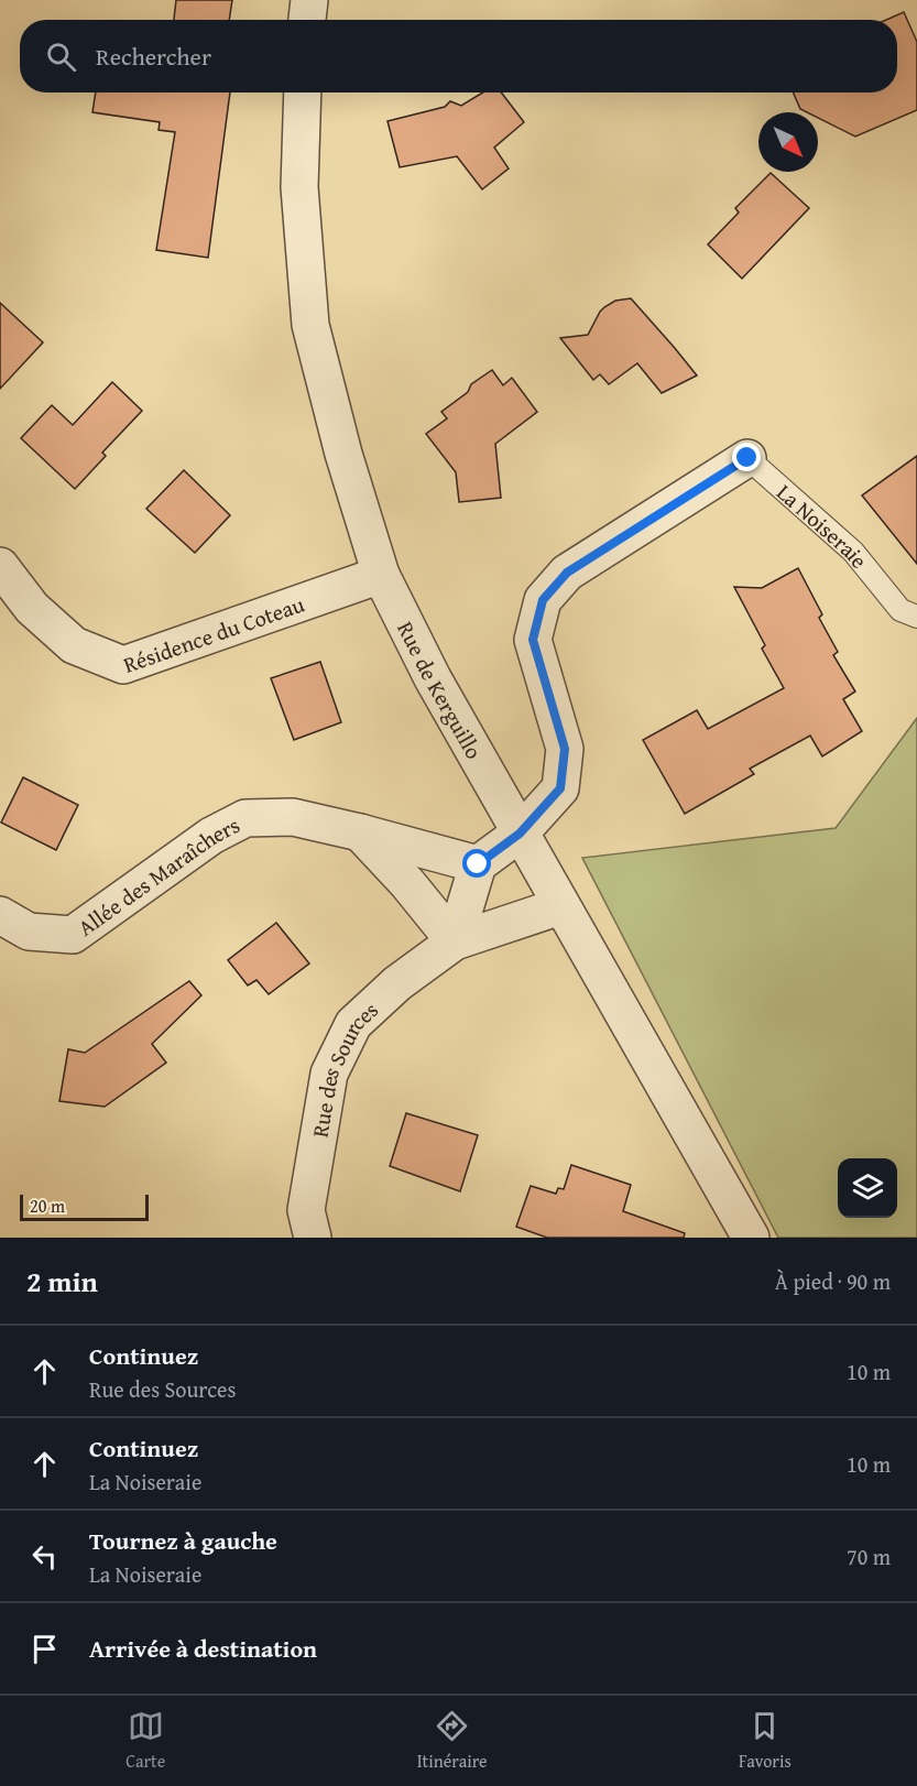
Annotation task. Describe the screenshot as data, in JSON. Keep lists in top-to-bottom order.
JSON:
{
  "streets": {
    "street": [
      "La Noiseraie",
      "Résidence du Coteau",
      "Rue de Kerguillo",
      "Allée des Maraîchers",
      "Rue des Sources"
    ]
  },
  "crossings": [
    ["La Noiseraie", "Rue de Kerguillo"],
    ["Résidence du Coteau", "Rue de Kerguillo"],
    ["Rue de Kerguillo", "Rue des Sources"]
  ],
  "scale_bar": "20 m",
  "north": "bottom right",
  "page": {
    "search": "Rechercher",
    "scale": "20 m",
    "heading": ["2 min", "À pied · 90 m"],
    "list": [
      ["Continuez", "Rue des Sources", "10 m"],
      ["Continuez", "La Noiseraie", "10 m"],
      ["Tournez à gauche", "La Noiseraie", "70 m"],
      "Arrivée à destination"
    ],
    "nav": ["Carte", "Itinéraire", "Favoris"]
  }
}
